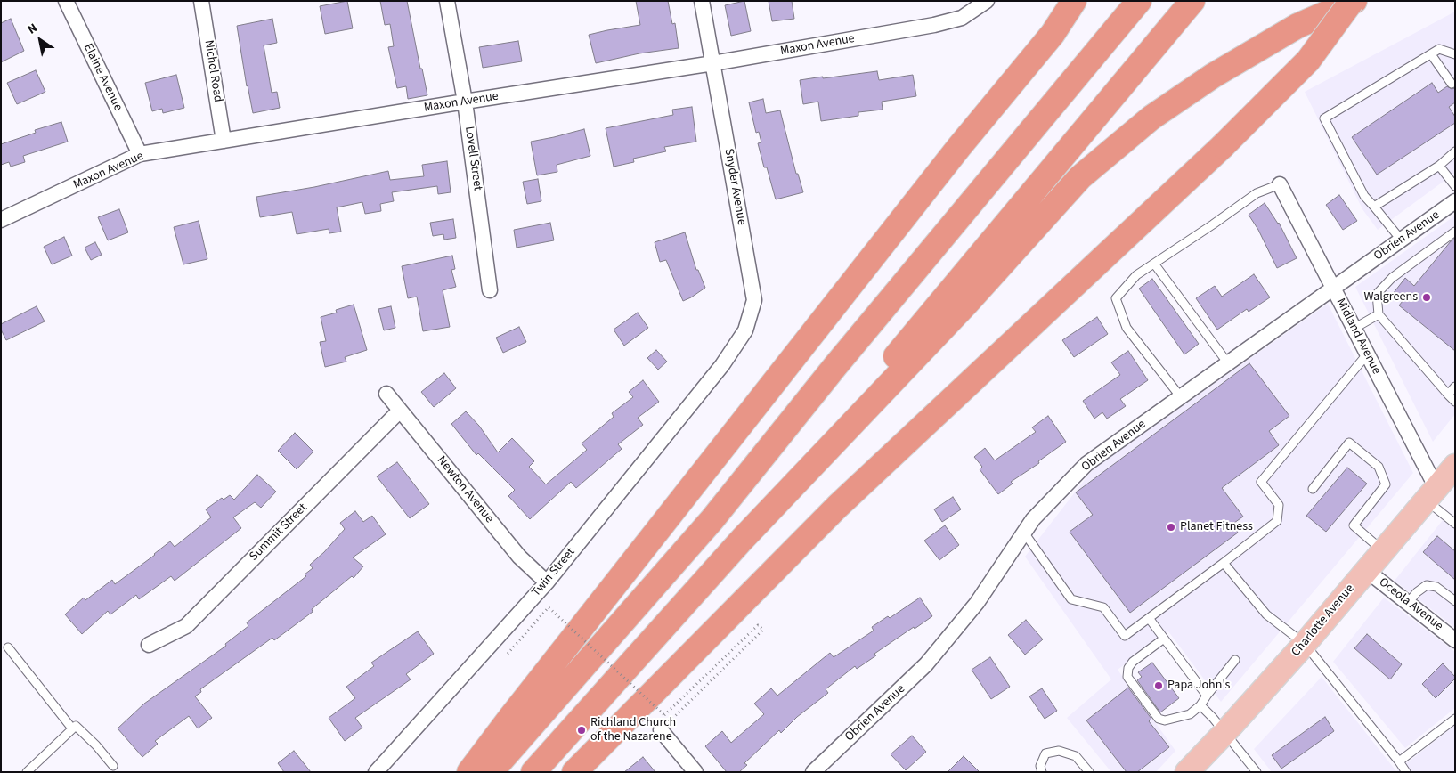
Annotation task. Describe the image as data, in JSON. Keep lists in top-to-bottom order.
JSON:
{
  "streets": {
    "main road": ["Charlotte Avenue"],
    "street": [
      "Maxon Avenue",
      "Nichol Road",
      "Elaine Avenue",
      "Lovell Street",
      "Snyder Avenue",
      "Obrien Avenue",
      "Midland Avenue",
      "Newton Avenue",
      "Summit Street",
      "Twin Street",
      "Oceola Avenue"
    ]
  },
  "crossings": [
    ["Maxon Avenue", "Nichol Road"],
    ["Maxon Avenue", "Elaine Avenue"],
    ["Maxon Avenue", "Lovell Street"],
    ["Maxon Avenue", "Snyder Avenue"],
    ["Snyder Avenue", "Twin Street"],
    ["Obrien Avenue", "Midland Avenue"],
    ["Midland Avenue", "Charlotte Avenue"],
    ["Newton Avenue", "Summit Street"],
    ["Newton Avenue", "Twin Street"],
    ["Oceola Avenue", "Charlotte Avenue"]
  ],
  "places": [
    "Walgreens",
    "Planet Fitness",
    "Papa John's",
    "Richland Church of the Nazarene"
  ],
  "north": "top left"
}
